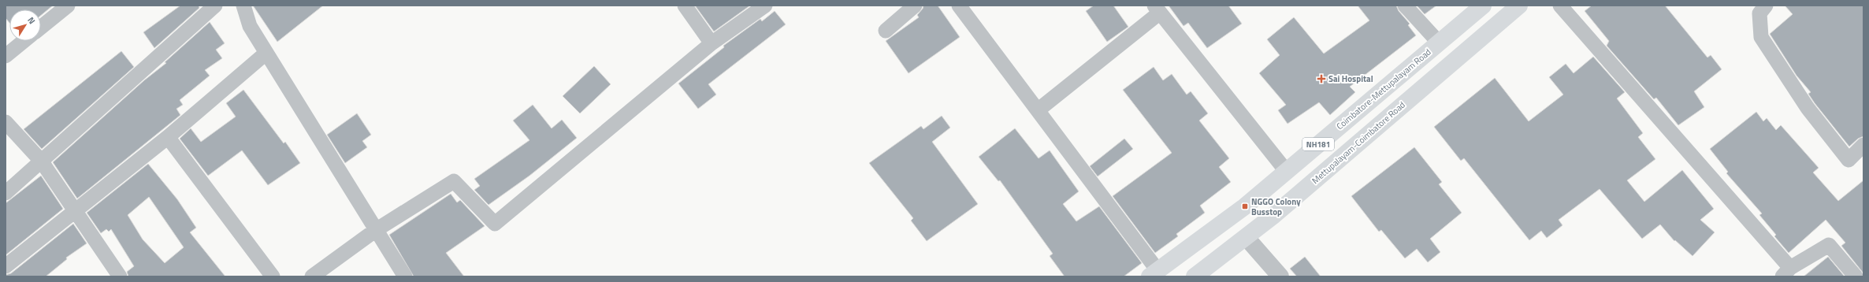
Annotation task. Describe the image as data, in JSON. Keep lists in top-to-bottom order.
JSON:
{
  "streets": {
    "highway": ["Coimbatore-Mettupalayam Road", "Mettupalayam-Coimbatore Road", "NH181"]
  },
  "places": {
    "health": ["Sai Hospital"],
    "transit": ["NGGO Colony Busstop"]
  },
  "north": "top right"
}
